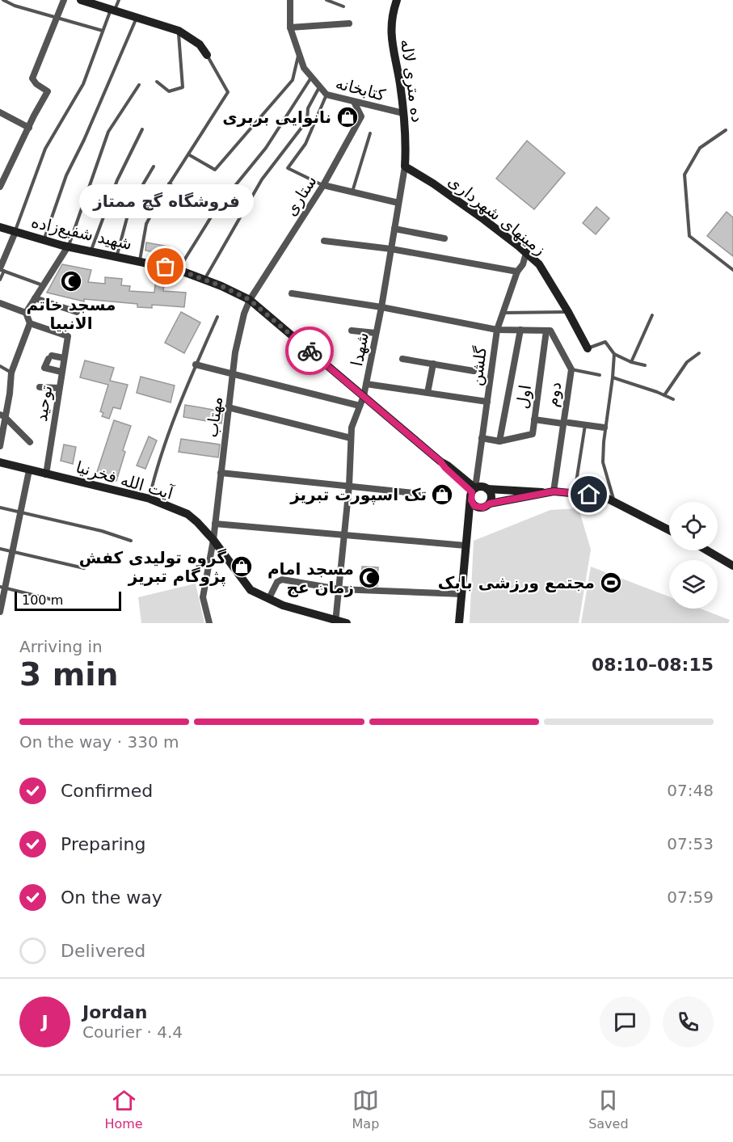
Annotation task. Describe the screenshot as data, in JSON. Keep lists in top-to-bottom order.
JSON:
{
  "streets": {
    "street": [
      "ده متری لاله",
      "کتابخانه",
      "ستاری",
      "زمینهای شهرداری",
      "شهید شفیع‌زاده",
      "شهدا",
      "گلشن",
      "دوم",
      "اول",
      "توحید",
      "مهتاب",
      "آیت الله فخرنیا"
    ]
  },
  "crossings": [
    ["ده متری لاله", "کتابخانه"],
    ["ده متری لاله", "زمینهای شهرداری"],
    ["ده متری لاله", "شهدا"],
    ["کتابخانه", "ستاری"],
    ["ستاری", "شهید شفیع‌زاده"],
    ["ستاری", "مهتاب"],
    ["زمینهای شهرداری", "شهدا"],
    ["زمینهای شهرداری", "گلشن"],
    ["شهید شفیع‌زاده", "شهدا"],
    ["شهید شفیع‌زاده", "گلشن"],
    ["شهید شفیع‌زاده", "مهتاب"],
    ["شهدا", "آیت الله فخرنیا"],
    ["دوم", "اول"],
    ["توحید", "آیت الله فخرنیا"],
    ["مهتاب", "آیت الله فخرنیا"]
  ],
  "places": {
    "shop": ["نانوایی بربری", "تک اسپورت تبریز", "گروه تولیدی کفش پژوگام تبریز"],
    "other": ["فروشگاه گچ ممتاز"],
    "mosque": ["مسجد خاتم الانبیا", "مسجد امام زمان عج"],
    "sports": ["مجتمع ورزشی بابک"]
  },
  "scale_bar": "100 m",
  "page": {
    "bubble": "فروشگاه گچ ممتاز",
    "scale": "100 m",
    "heading": ["3 min", "Arriving in", "08:10–08:15"],
    "panel": ["Jordan", "Courier · 4.4"],
    "bar": "On the way · 330 m",
    "list": [
      ["Confirmed", "07:48"],
      ["Preparing", "07:53"],
      ["On the way", "07:59"],
      "Delivered"
    ],
    "round": "J",
    "tabs": ["Home", "Map", "Saved"]
  }
}
